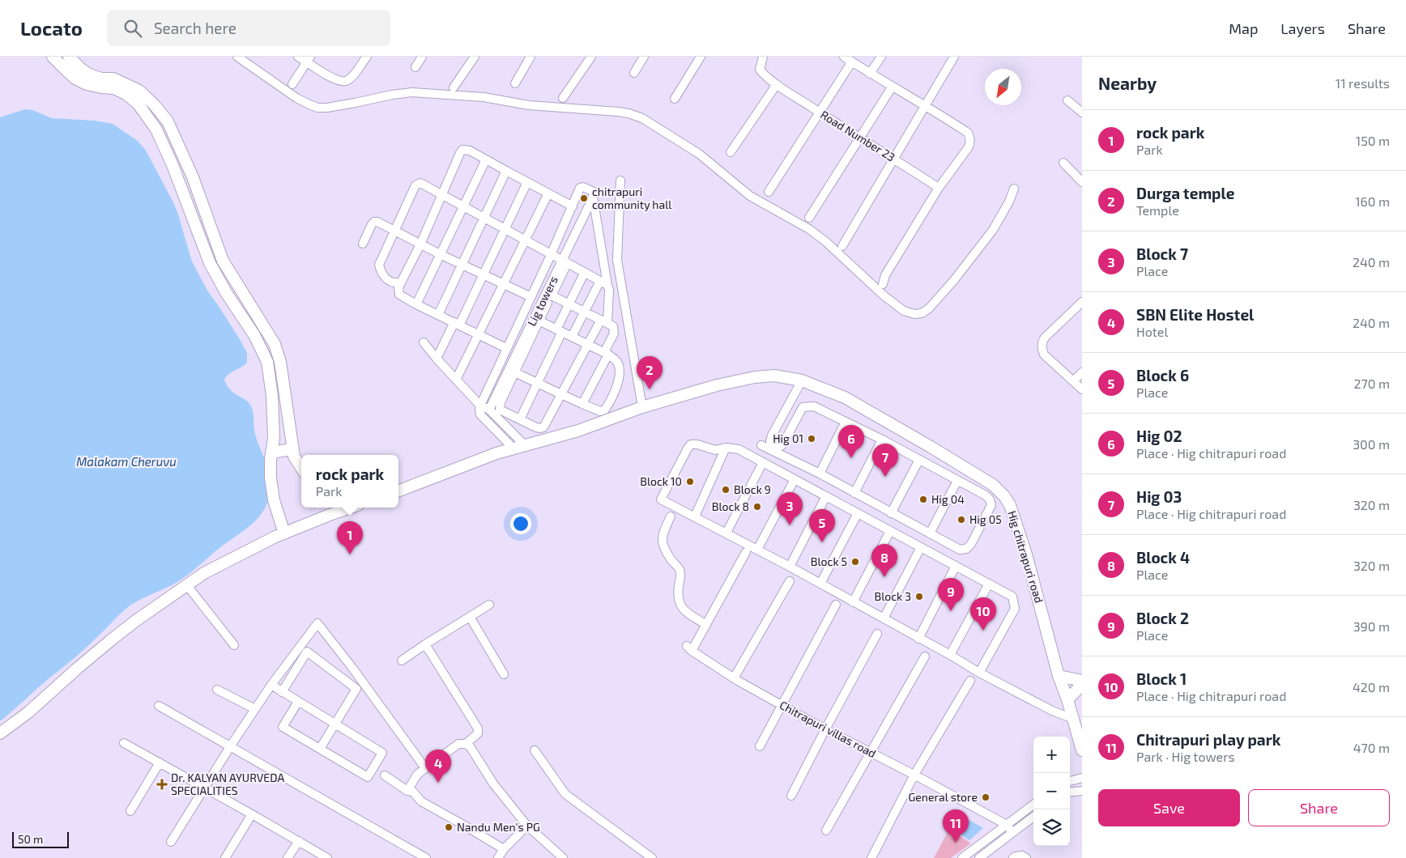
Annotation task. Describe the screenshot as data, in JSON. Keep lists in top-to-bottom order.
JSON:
{
  "streets": {
    "street": [
      "Road Number 23",
      "Lig towers",
      "Hig chitrapuri road",
      "Chitrapuri villas road"
    ]
  },
  "water": ["Malakam Cheruvu"],
  "places": {
    "other": [
      "chitrapuri community hall",
      "Hig 01",
      "Block 10",
      "Block 9",
      "Hig 04",
      "Block 8",
      "Hig 05",
      "Block 5",
      "Block 3",
      "General store",
      "Nandu Men's PG"
    ],
    "health": ["Dr. KALYAN AYURVEDA SPECIALITIES"]
  },
  "scale_bar": "50 m",
  "north": "bottom left",
  "page": {
    "header": "Locato",
    "search": "Search here",
    "nav": ["Map", "Layers", "Share"],
    "heading": ["Nearby", "11 results"],
    "list": [
      {
        "mark": "1",
        "name": "rock park",
        "note": "Park",
        "value": "150 m"
      },
      {
        "mark": "2",
        "name": "Durga temple",
        "note": "Temple",
        "value": "160 m"
      },
      {
        "mark": "3",
        "name": "Block 7",
        "note": "Place",
        "value": "240 m"
      },
      {
        "mark": "4",
        "name": "SBN Elite Hostel",
        "note": "Hotel",
        "value": "240 m"
      },
      {
        "mark": "5",
        "name": "Block 6",
        "note": "Place",
        "value": "270 m"
      },
      {
        "mark": "6",
        "name": "Hig 02",
        "note": "Place · Hig chitrapuri road",
        "value": "300 m"
      },
      {
        "mark": "7",
        "name": "Hig 03",
        "note": "Place · Hig chitrapuri road",
        "value": "320 m"
      },
      {
        "mark": "8",
        "name": "Block 4",
        "note": "Place",
        "value": "320 m"
      },
      {
        "mark": "9",
        "name": "Block 2",
        "note": "Place",
        "value": "390 m"
      },
      {
        "mark": "10",
        "name": "Block 1",
        "note": "Place · Hig chitrapuri road",
        "value": "420 m"
      },
      {
        "mark": "11",
        "name": "Chitrapuri play park",
        "note": "Park · Hig towers",
        "value": "470 m"
      }
    ],
    "pins": [
      "2",
      "6",
      "7",
      "3",
      "5",
      "1",
      "8",
      "9",
      "10",
      "4",
      "11"
    ],
    "popup": ["rock park", "Park"],
    "map_buttons": ["+", "−"],
    "buttons": ["Save", "Share"],
    "scale": "50 m"
  }
}
